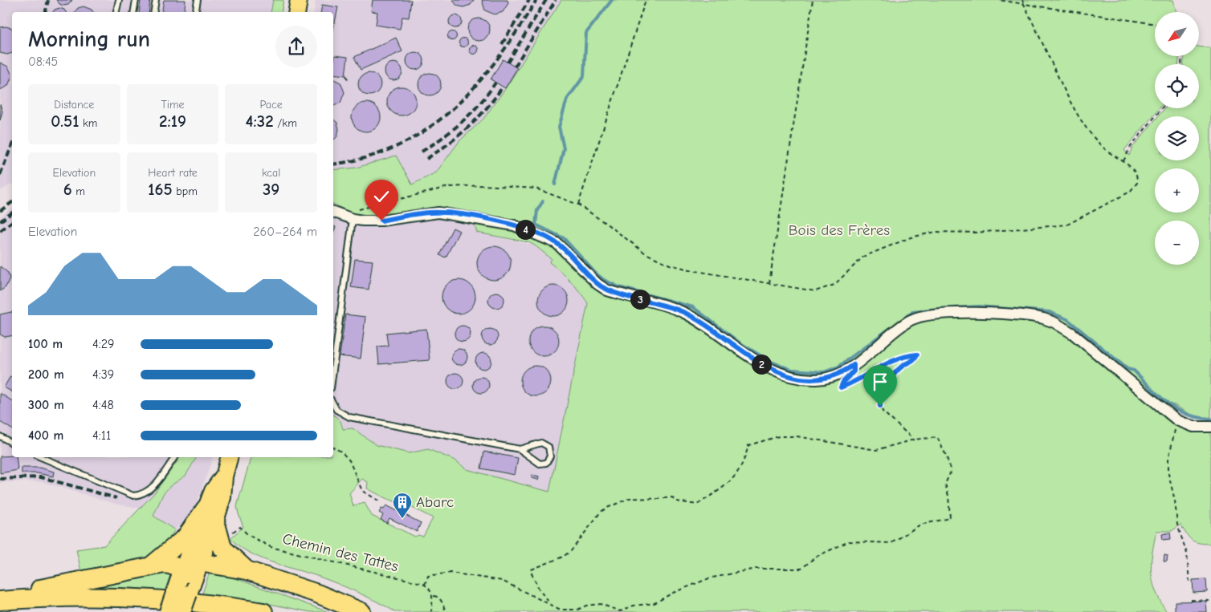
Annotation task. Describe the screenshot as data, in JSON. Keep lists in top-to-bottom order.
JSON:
{
  "streets": {
    "path": ["Chemin des Tattes"]
  },
  "parks": ["Bois des Frères"],
  "places": {
    "building": ["Abarc"]
  },
  "north": "bottom left",
  "page": {
    "map_buttons": ["+", "−"],
    "heading": ["Morning run", "08:45"],
    "stats": [
      ["Distance", "0.51 km"],
      ["Time", "2:19"],
      ["Pace", "4:32 /km"],
      ["Elevation", "6 m"],
      ["Heart rate", "165 bpm"],
      ["kcal", "39"]
    ],
    "chart": ["Elevation", "260–264 m"],
    "pins": ["4", "3", "2"],
    "list": [
      {
        "name": "100 m",
        "note": "4:29"
      },
      {
        "name": "200 m",
        "note": "4:39"
      },
      {
        "name": "300 m",
        "note": "4:48"
      },
      {
        "name": "400 m",
        "note": "4:11"
      }
    ]
  }
}
